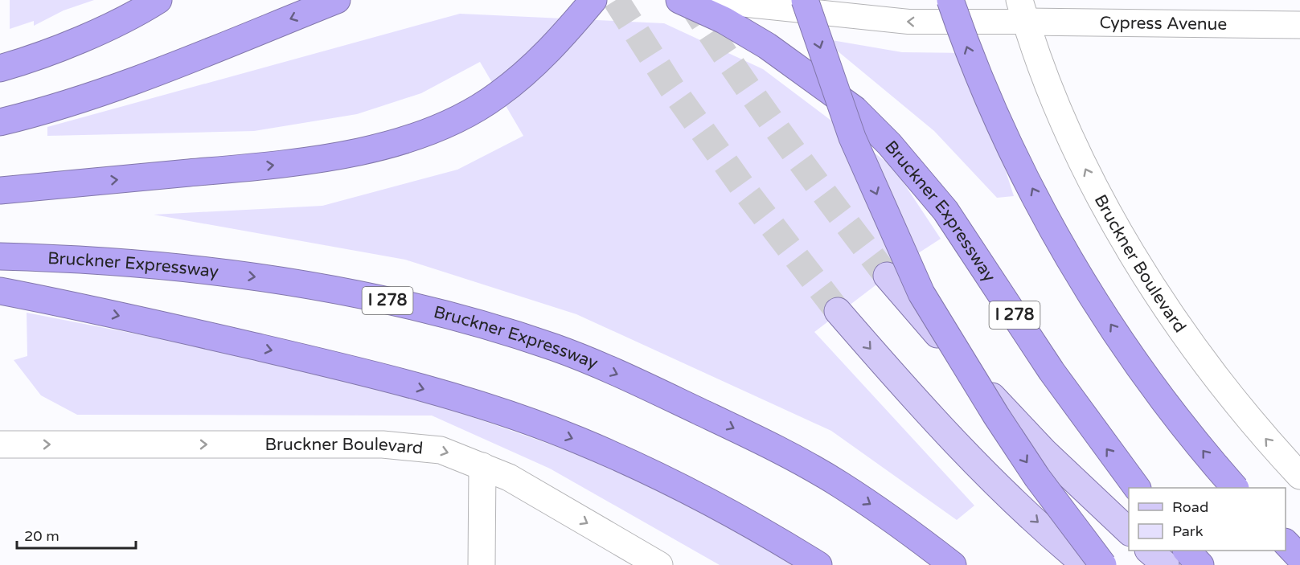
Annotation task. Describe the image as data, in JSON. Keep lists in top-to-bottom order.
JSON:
{
  "streets": {
    "highway": ["Bruckner Expressway", "I 278"],
    "street": ["Cypress Avenue", "Bruckner Boulevard"]
  },
  "crossings": [
    ["Cypress Avenue", "Bruckner Boulevard"]
  ],
  "legend": ["Road", "Park"],
  "scale_bar": "20 m"
}
